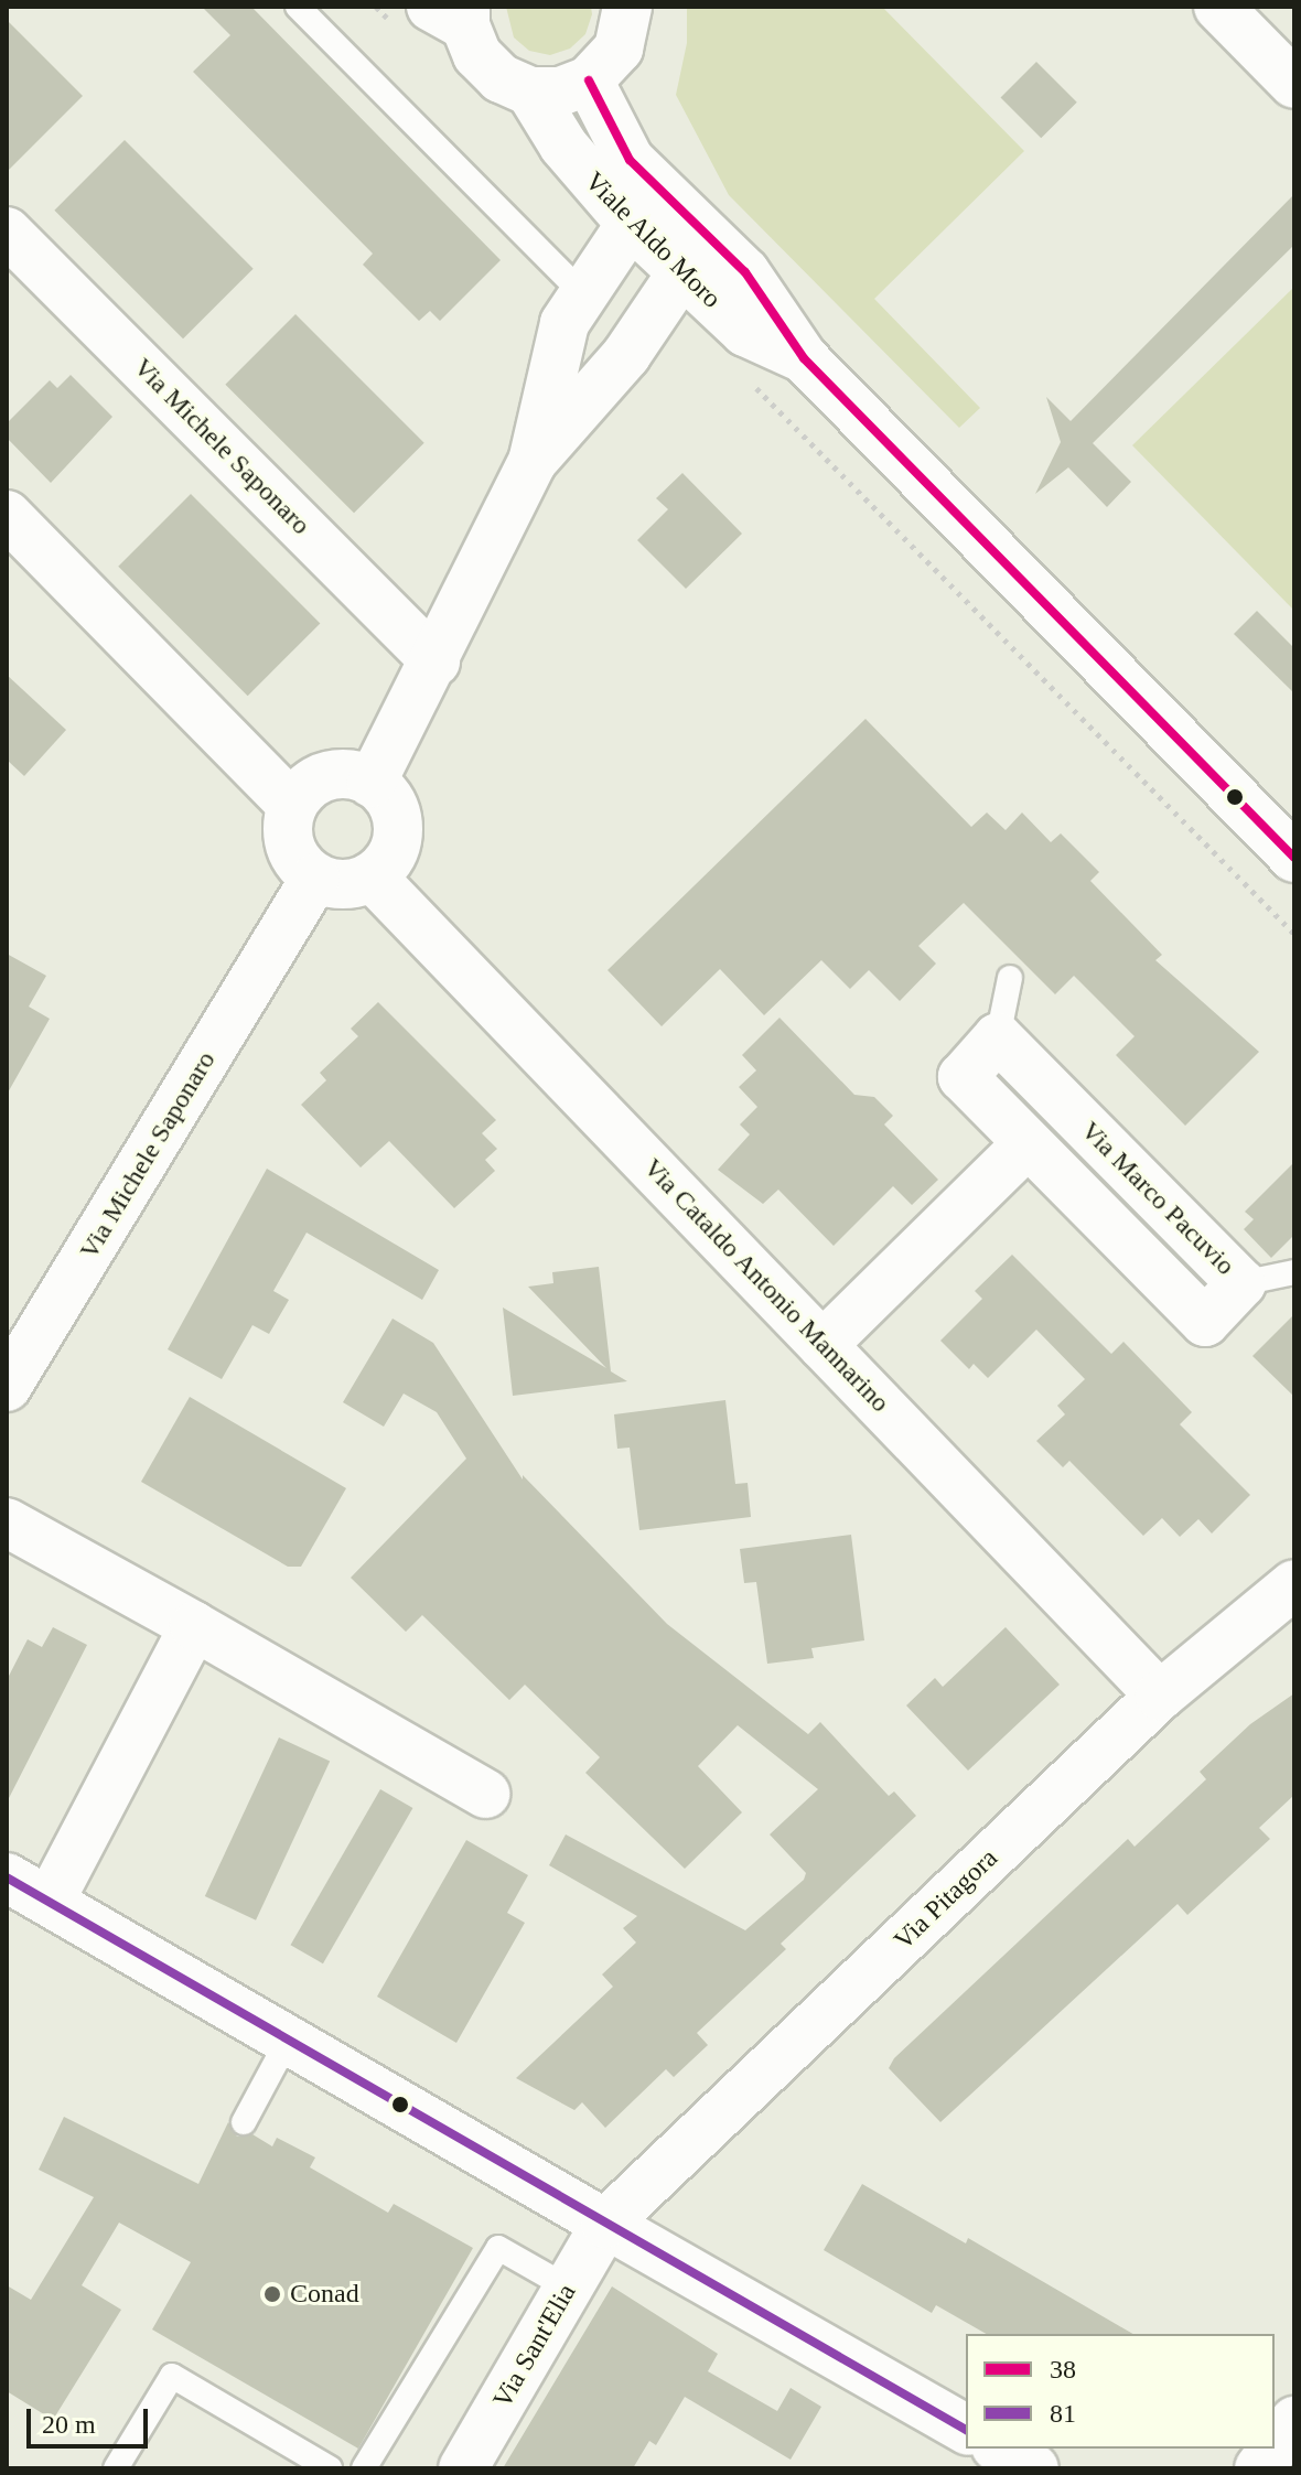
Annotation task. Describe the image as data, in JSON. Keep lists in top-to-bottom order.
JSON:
{
  "streets": {
    "street": [
      "Viale Aldo Moro",
      "Via Michele Saponaro",
      "Via Marco Pacuvio",
      "Via Cataldo Antonio Mannarino",
      "Via Pitagora",
      "Via Sant'Elia"
    ]
  },
  "crossings": [
    ["Via Michele Saponaro", "Via Cataldo Antonio Mannarino"],
    ["Via Cataldo Antonio Mannarino", "Via Pitagora"],
    ["Via Pitagora", "Via Sant'Elia"]
  ],
  "places": ["Conad"],
  "lines": ["transit line 38", "transit line 81"],
  "legend": ["38", "81"],
  "scale_bar": "20 m"
}
